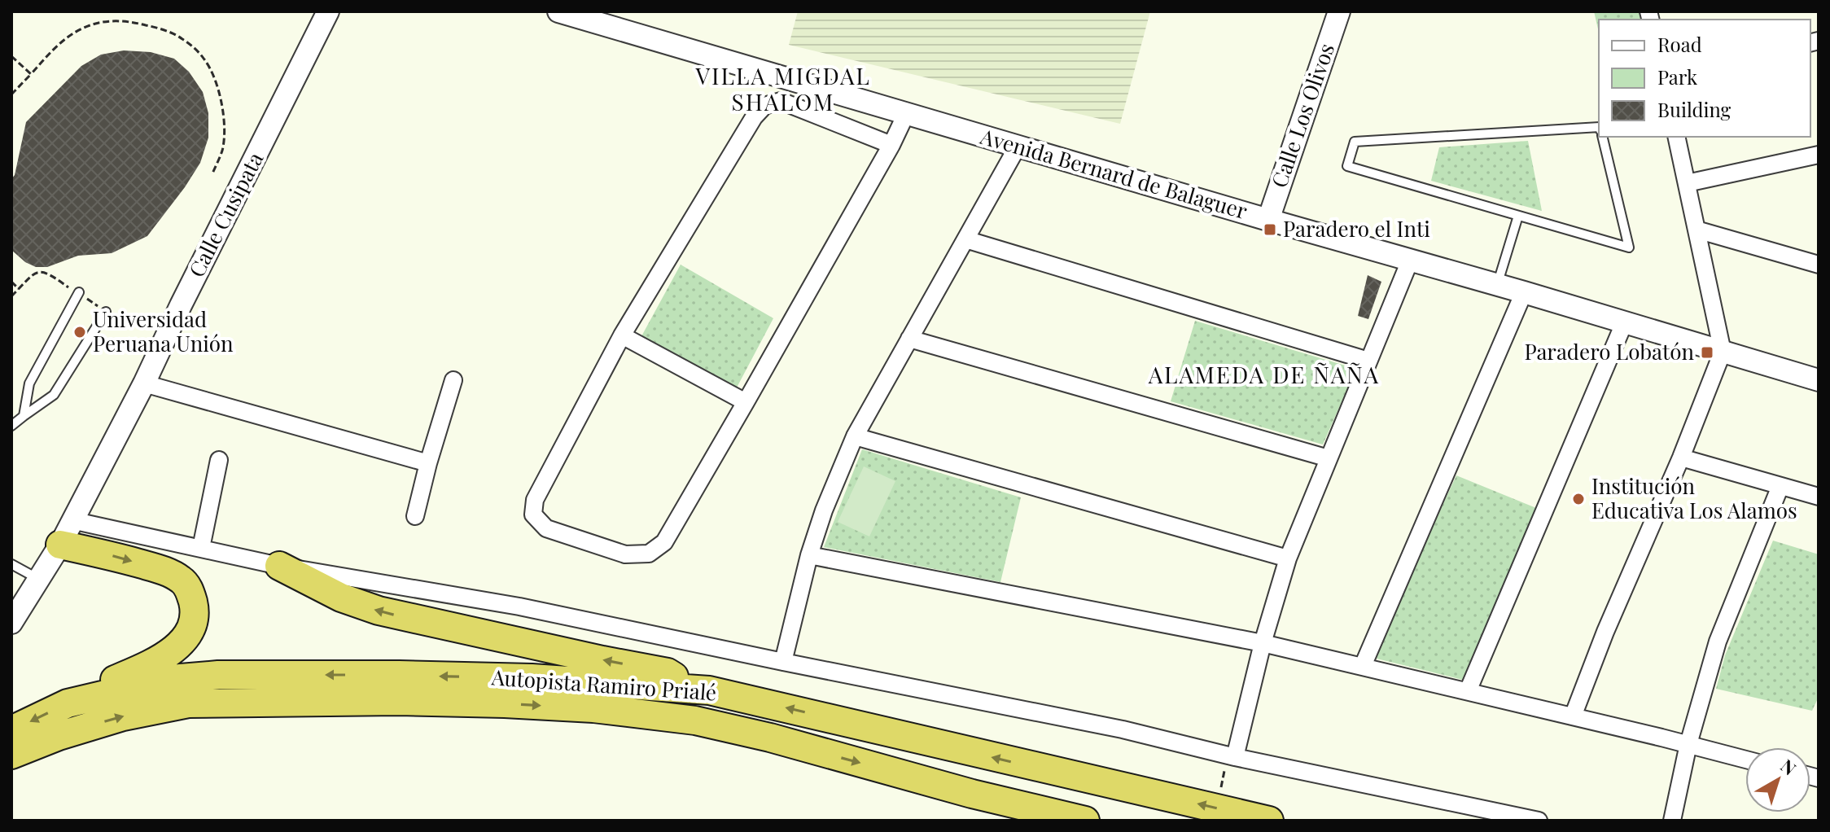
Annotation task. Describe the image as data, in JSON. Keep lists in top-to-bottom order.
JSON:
{
  "streets": {
    "highway": ["Autopista Ramiro Prialé"],
    "street": ["Calle Los Olivos", "Avenida Bernard de Balaguer", "Calle Cusipata"]
  },
  "crossings": [
    ["Calle Los Olivos", "Avenida Bernard de Balaguer"]
  ],
  "districts": ["VILLA MIGDAL SHALOM", "ALAMEDA DE ÑAÑA"],
  "places": {
    "transit": ["Paradero el Inti", "Paradero Lobatón"],
    "other": ["Universidad Peruana Unión", "Institución Educativa Los Alamos"]
  },
  "legend": ["Road", "Park", "Building"],
  "north": "top right"
}
